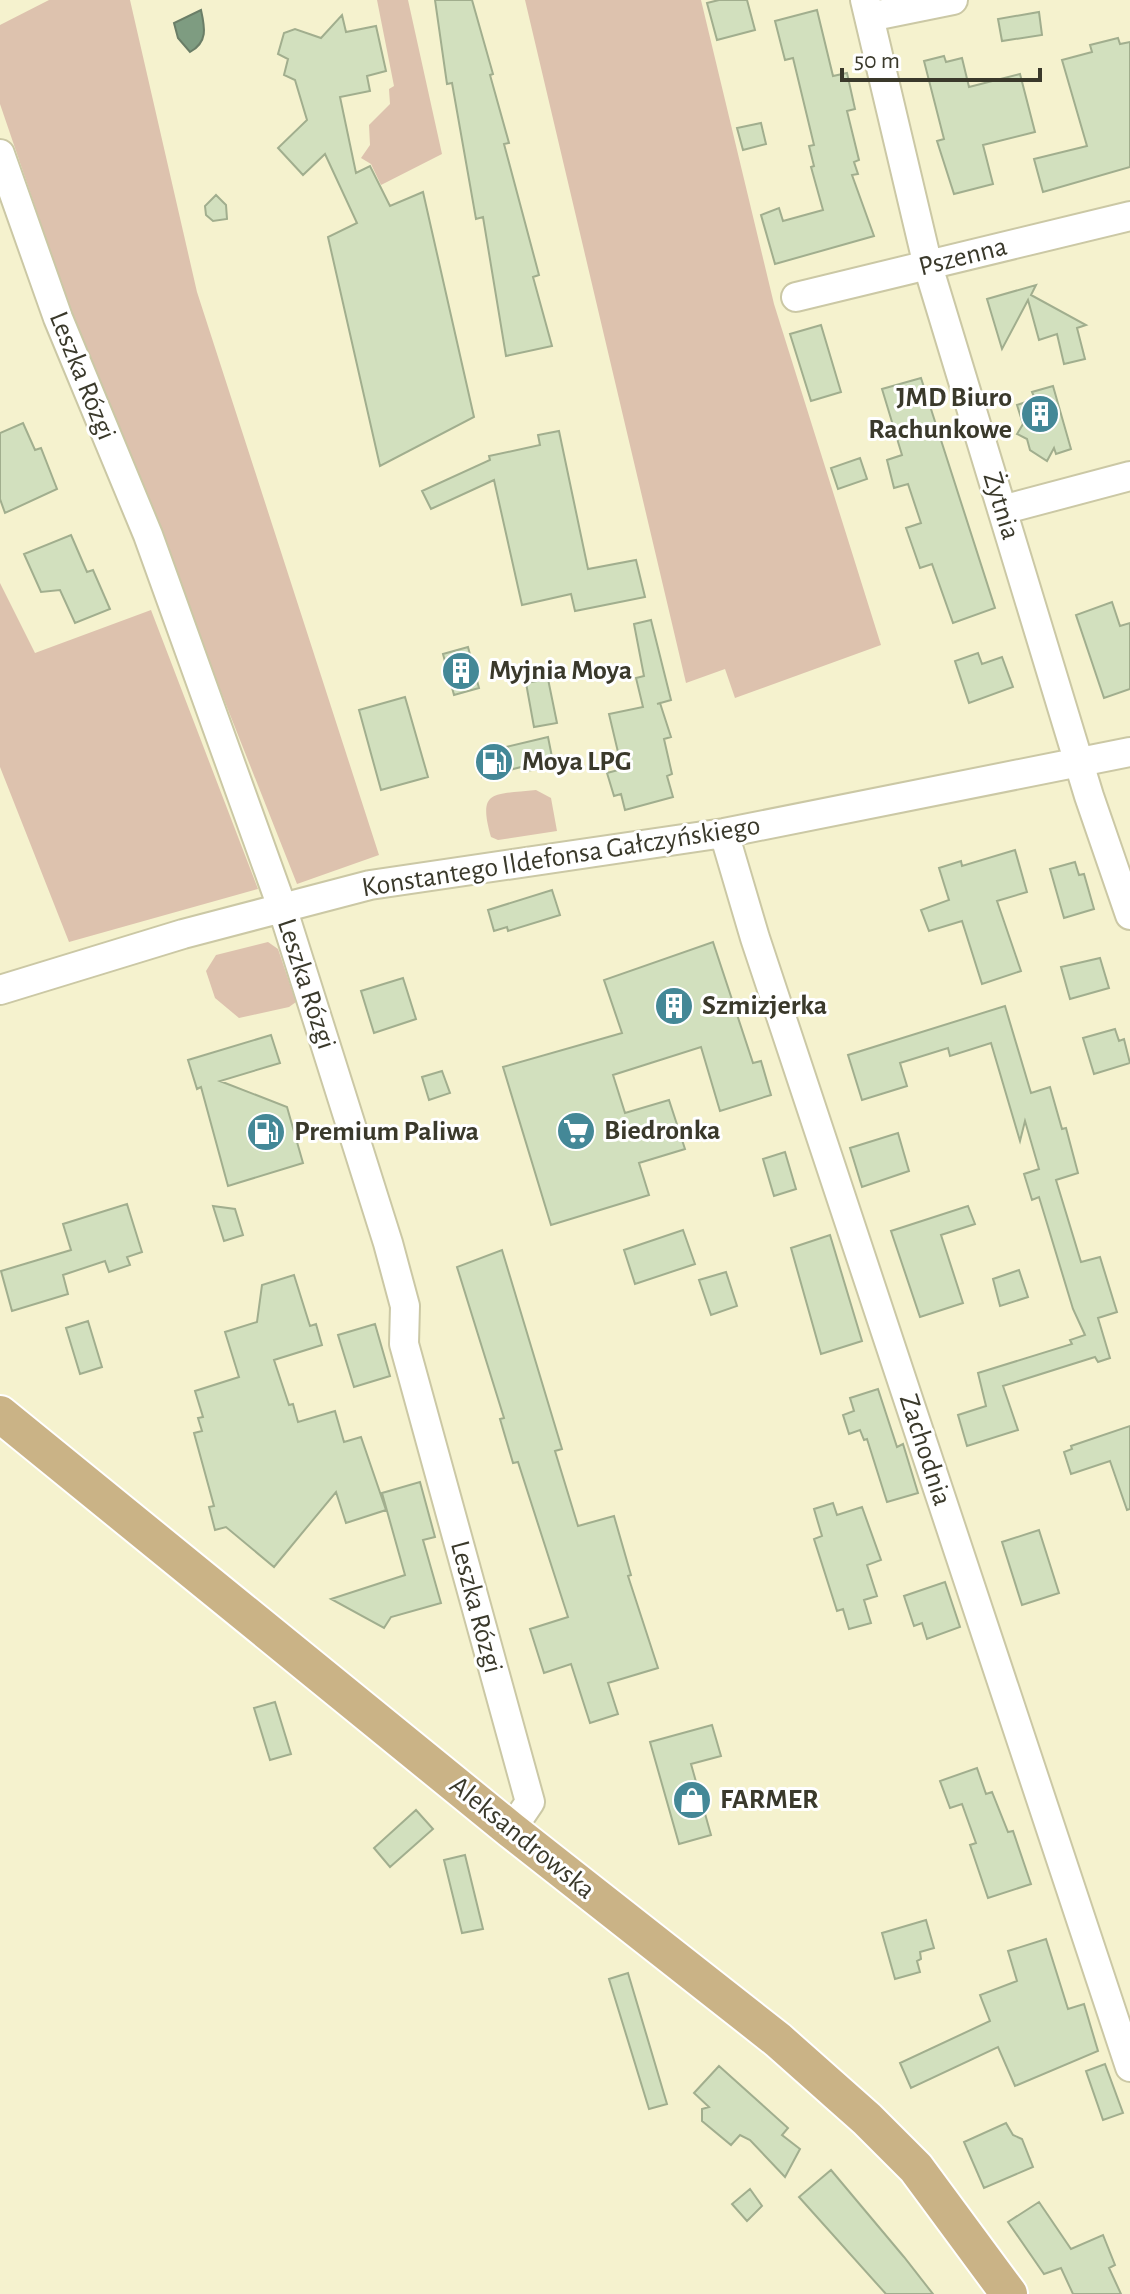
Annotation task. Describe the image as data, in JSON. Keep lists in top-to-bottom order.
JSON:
{
  "streets": {
    "main road": ["Aleksandrowska"],
    "street": [
      "Pszenna",
      "Leszka Rózgi",
      "Żytnia",
      "Konstantego Ildefonsa Gałczyńskiego",
      "Zachodnia"
    ]
  },
  "crossings": [
    ["Pszenna", "Żytnia"],
    ["Leszka Rózgi", "Konstantego Ildefonsa Gałczyńskiego"],
    ["Leszka Rózgi", "Aleksandrowska"],
    ["Żytnia", "Konstantego Ildefonsa Gałczyńskiego"],
    ["Konstantego Ildefonsa Gałczyńskiego", "Zachodnia"]
  ],
  "places": {
    "building": ["JMD Biuro Rachunkowe", "Myjnia Moya", "Szmizjerka"],
    "fuel station": ["Moya LPG", "Premium Paliwa"],
    "supermarket": ["Biedronka"],
    "shop": ["FARMER"]
  },
  "scale_bar": "50 m"
}
